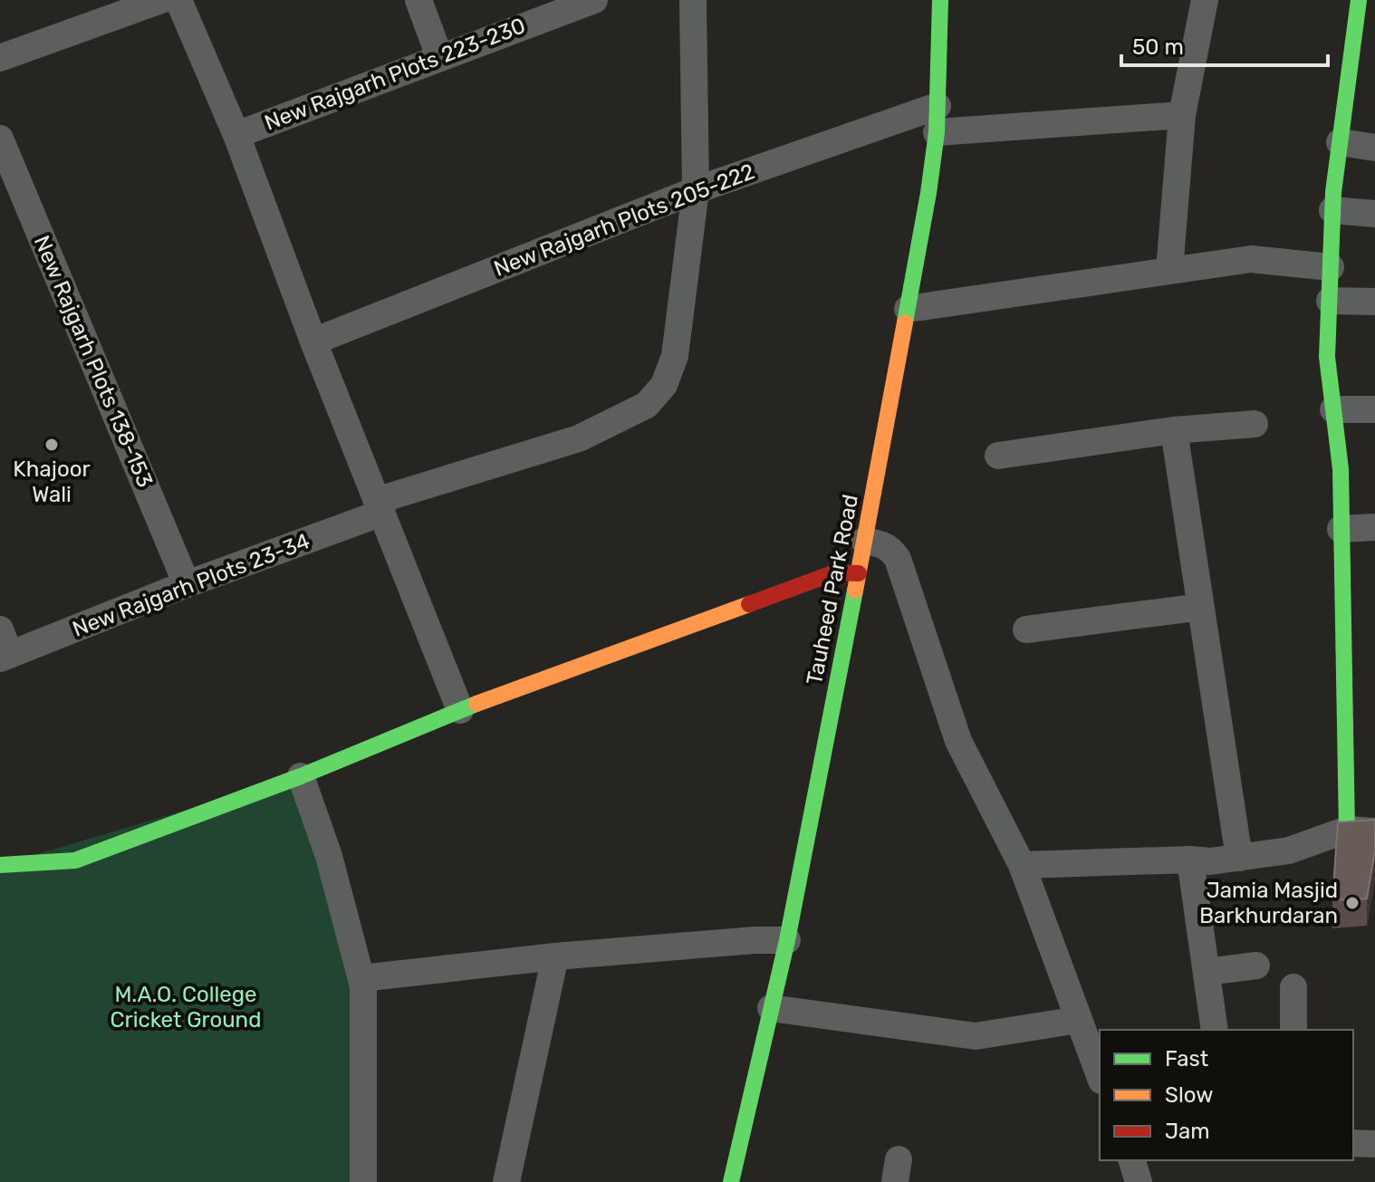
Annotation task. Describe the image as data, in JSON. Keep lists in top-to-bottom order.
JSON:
{
  "streets": {
    "street": [
      "New Rajgarh Plots 223-230",
      "New Rajgarh Plots 205-222",
      "New Rajgarh Plots 138-153",
      "New Rajgarh Plots 23-34",
      "Tauheed Park Road"
    ]
  },
  "crossings": [
    ["New Rajgarh Plots 205-222", "New Rajgarh Plots 23-34"],
    ["New Rajgarh Plots 205-222", "Tauheed Park Road"],
    ["New Rajgarh Plots 138-153", "New Rajgarh Plots 23-34"]
  ],
  "parks": ["M.A.O. College Cricket Ground"],
  "places": ["Khajoor Wali", "Jamia Masjid Barkhurdaran"],
  "legend": ["Fast", "Slow", "Jam"],
  "scale_bar": "50 m"
}
